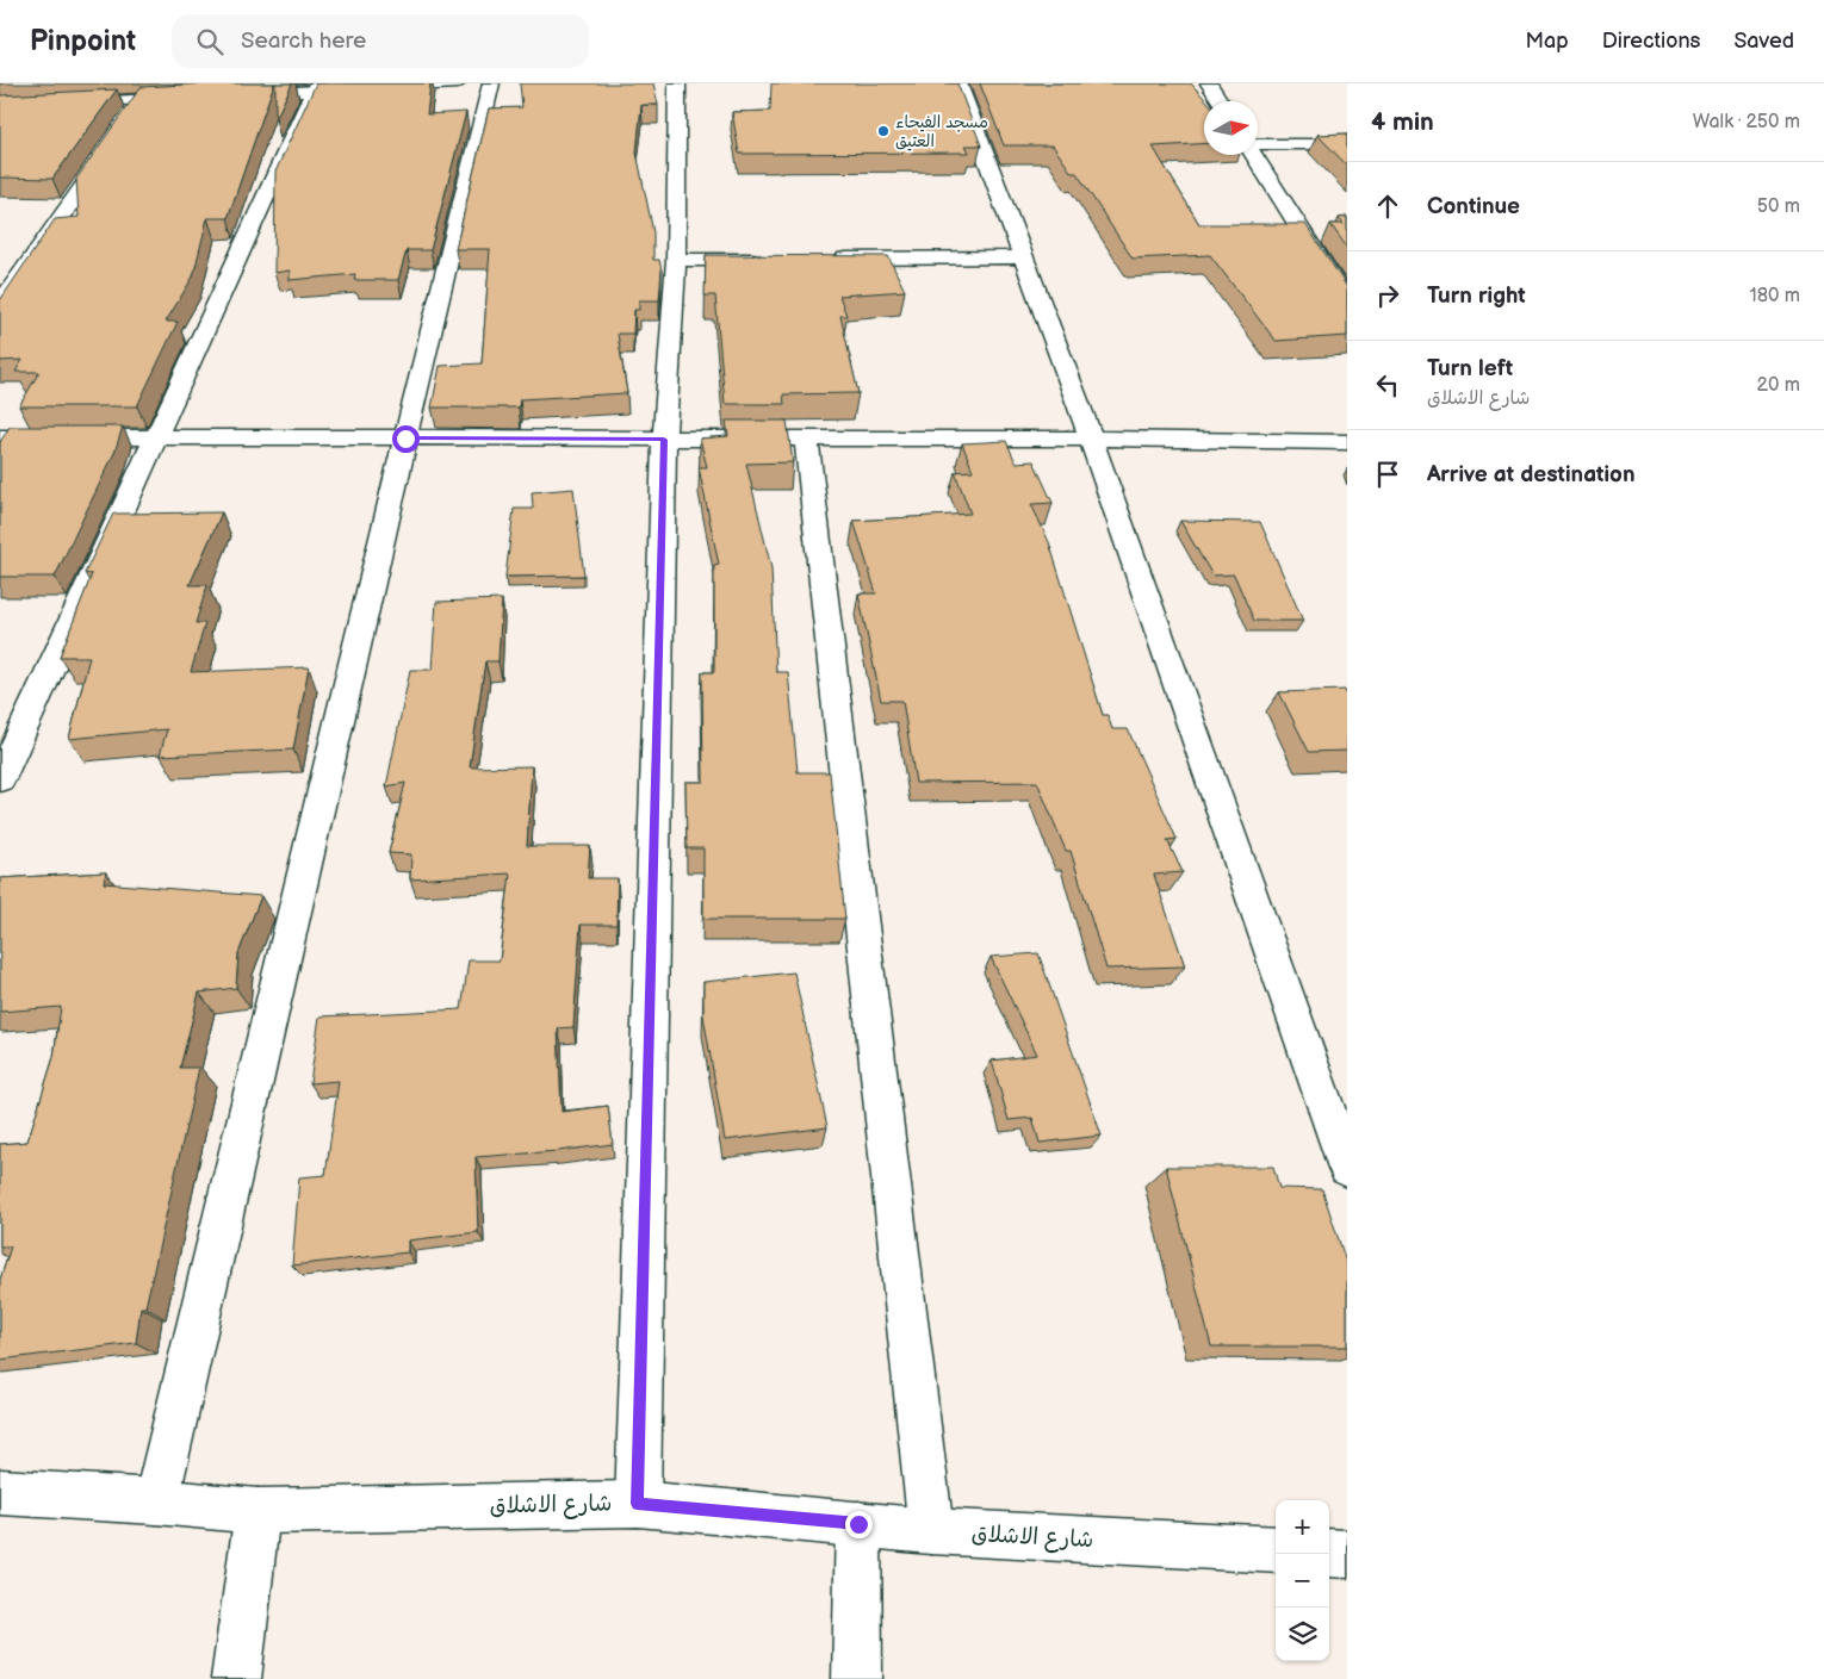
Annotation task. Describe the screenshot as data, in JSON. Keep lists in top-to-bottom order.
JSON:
{
  "streets": {
    "street": ["شارع الاشلاق"]
  },
  "places": ["مسجد الفيحاء العتيق"],
  "north": "right",
  "page": {
    "header": "Pinpoint",
    "search": "Search here",
    "nav": ["Map", "Directions", "Saved"],
    "heading": ["4 min", "Walk · 250 m"],
    "list": [
      ["Continue", "50 m"],
      ["Turn right", "180 m"],
      ["Turn left", "شارع الاشلاق", "20 m"],
      "Arrive at destination"
    ],
    "map_buttons": ["+", "−"]
  }
}
